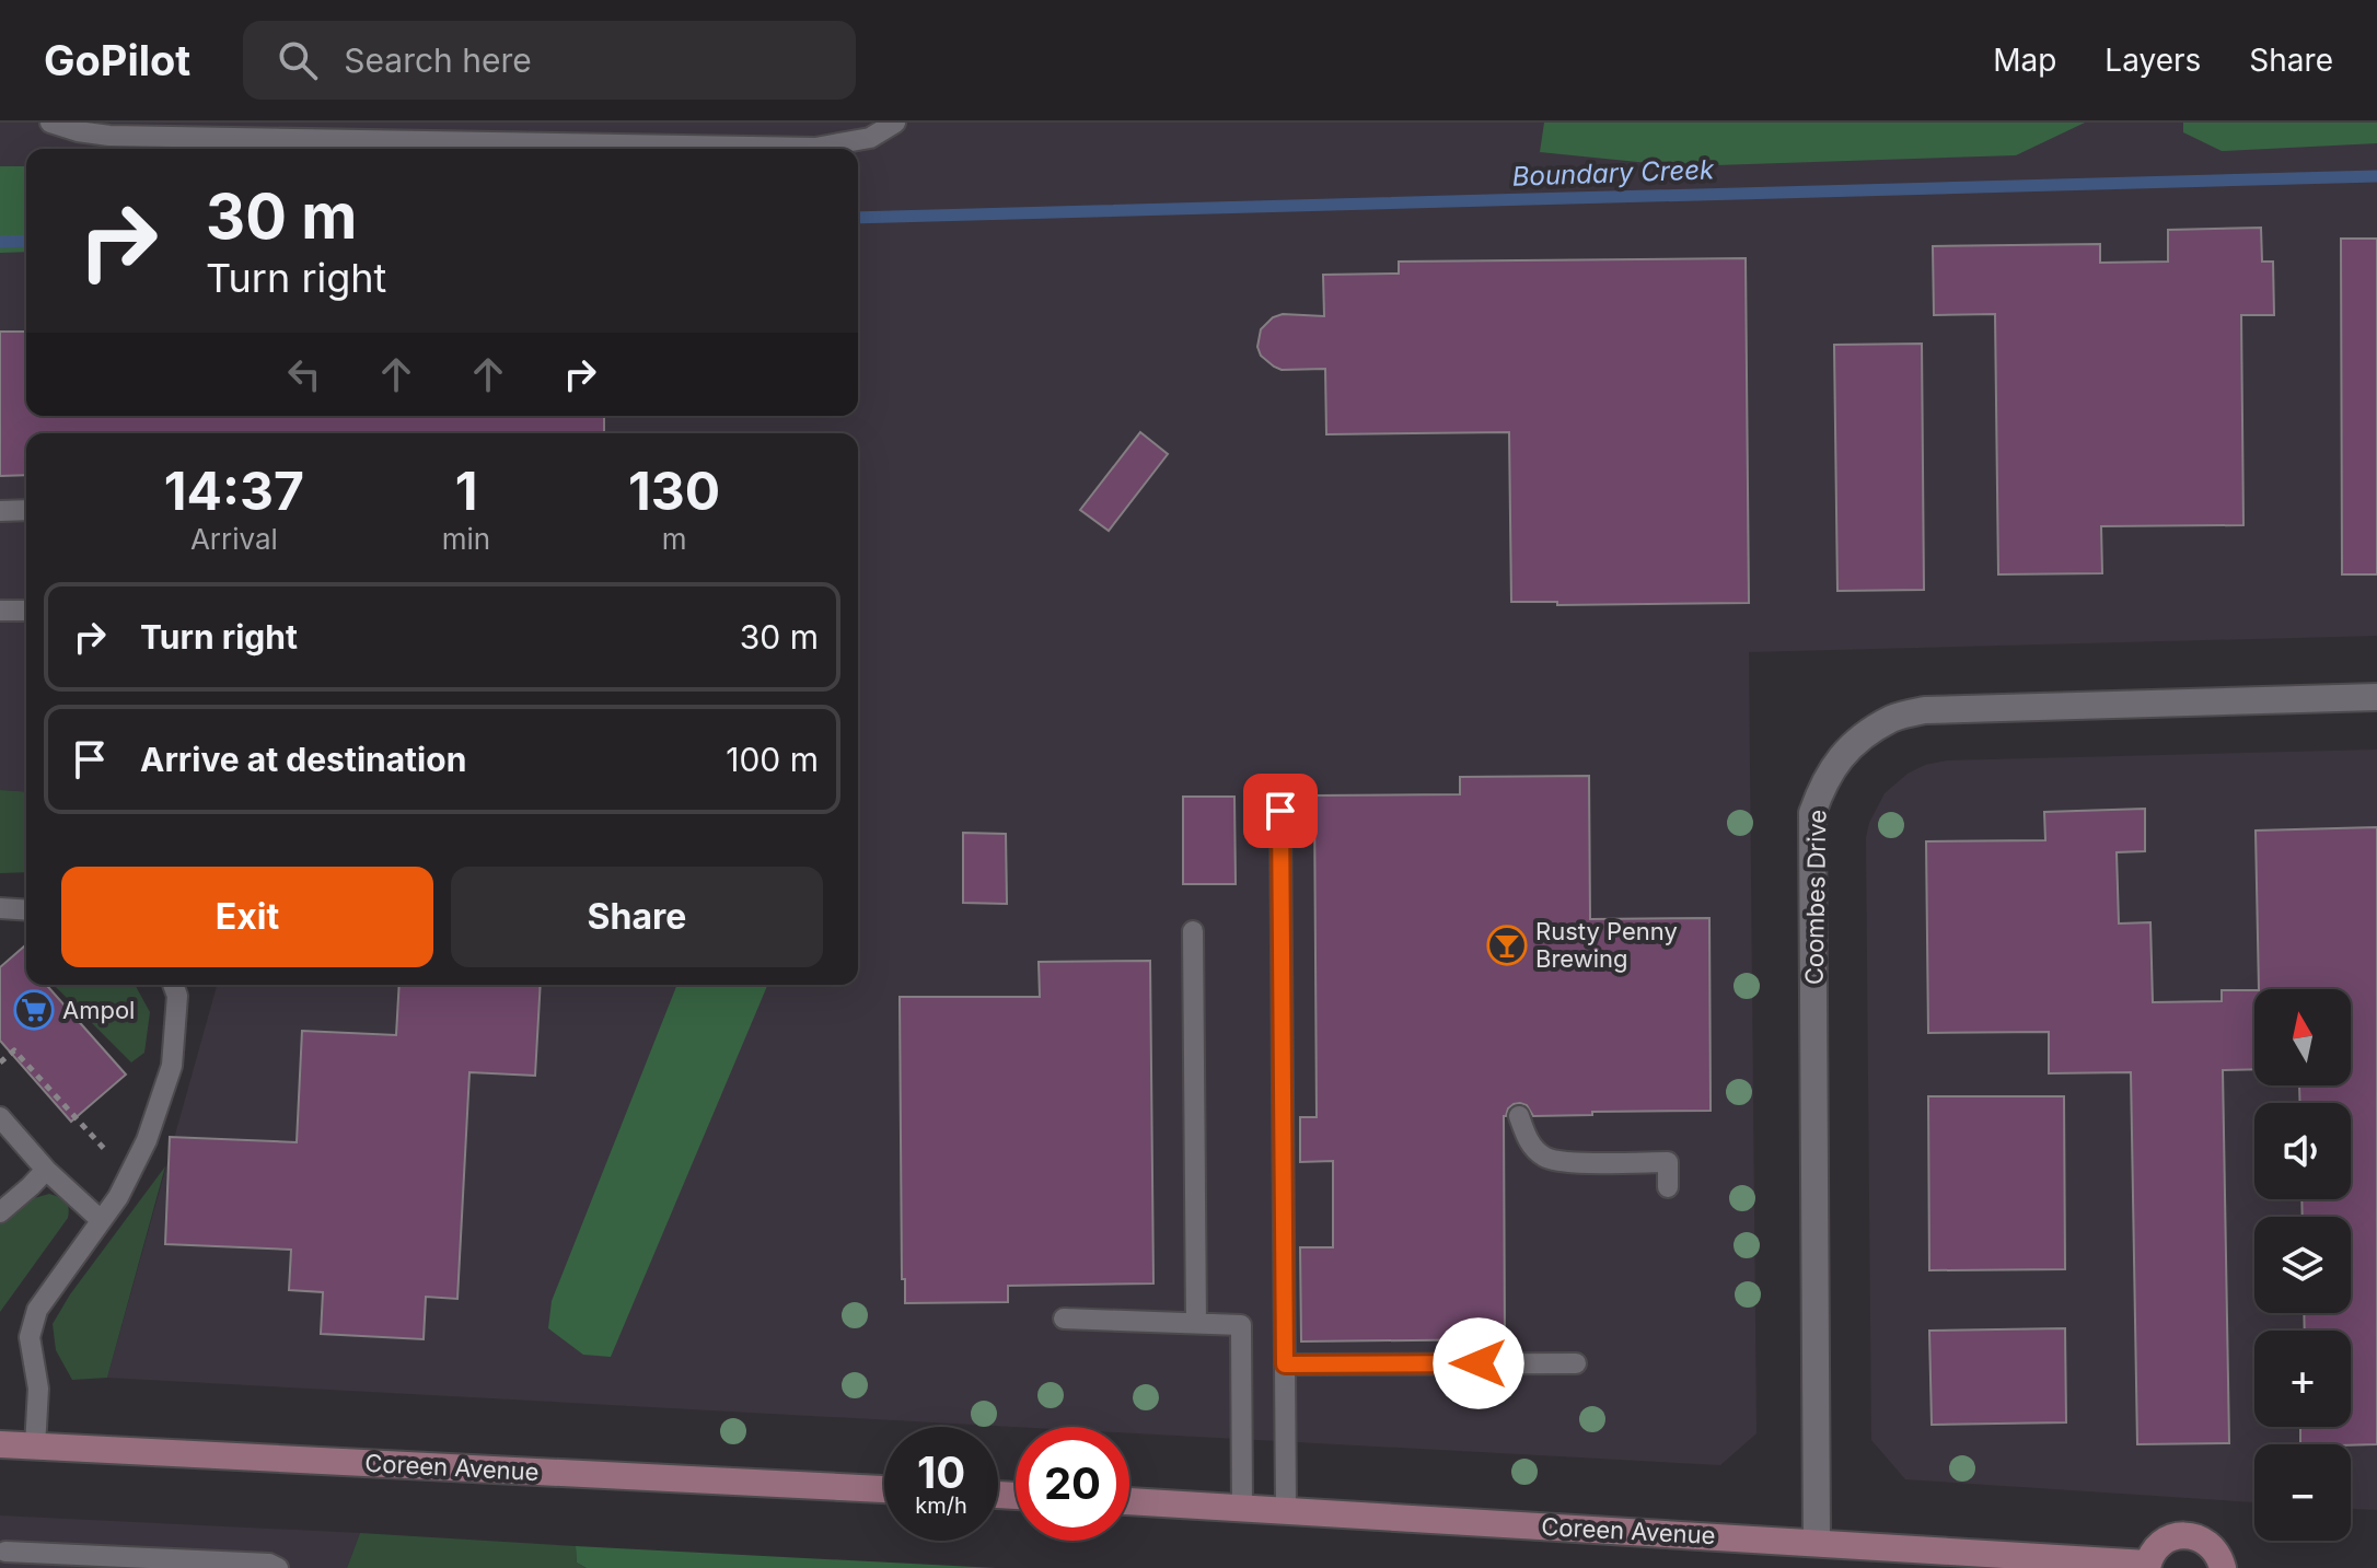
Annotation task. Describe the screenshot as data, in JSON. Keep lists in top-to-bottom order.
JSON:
{
  "streets": {
    "street": ["Coombes Drive", "Coreen Avenue"]
  },
  "crossings": [
    ["Coombes Drive", "Coreen Avenue"]
  ],
  "water": ["Boundary Creek"],
  "places": {
    "bar": ["Rusty Penny Brewing"],
    "supermarket": ["Ampol"]
  },
  "north": "top",
  "page": {
    "header": "GoPilot",
    "search": "Search here",
    "nav": ["Map", "Layers", "Share"],
    "turn": ["30 m", "Turn right"],
    "eta": [
      "14:37",
      "Arrival",
      "1",
      "min",
      "130",
      "m"
    ],
    "list": [
      {
        "name": "Turn right",
        "value": "30 m"
      },
      {
        "name": "Arrive at destination",
        "value": "100 m"
      }
    ],
    "buttons": ["Exit", "Share"],
    "map_buttons": ["+", "−"],
    "speed": "10 km/h",
    "limit": "20"
  }
}
